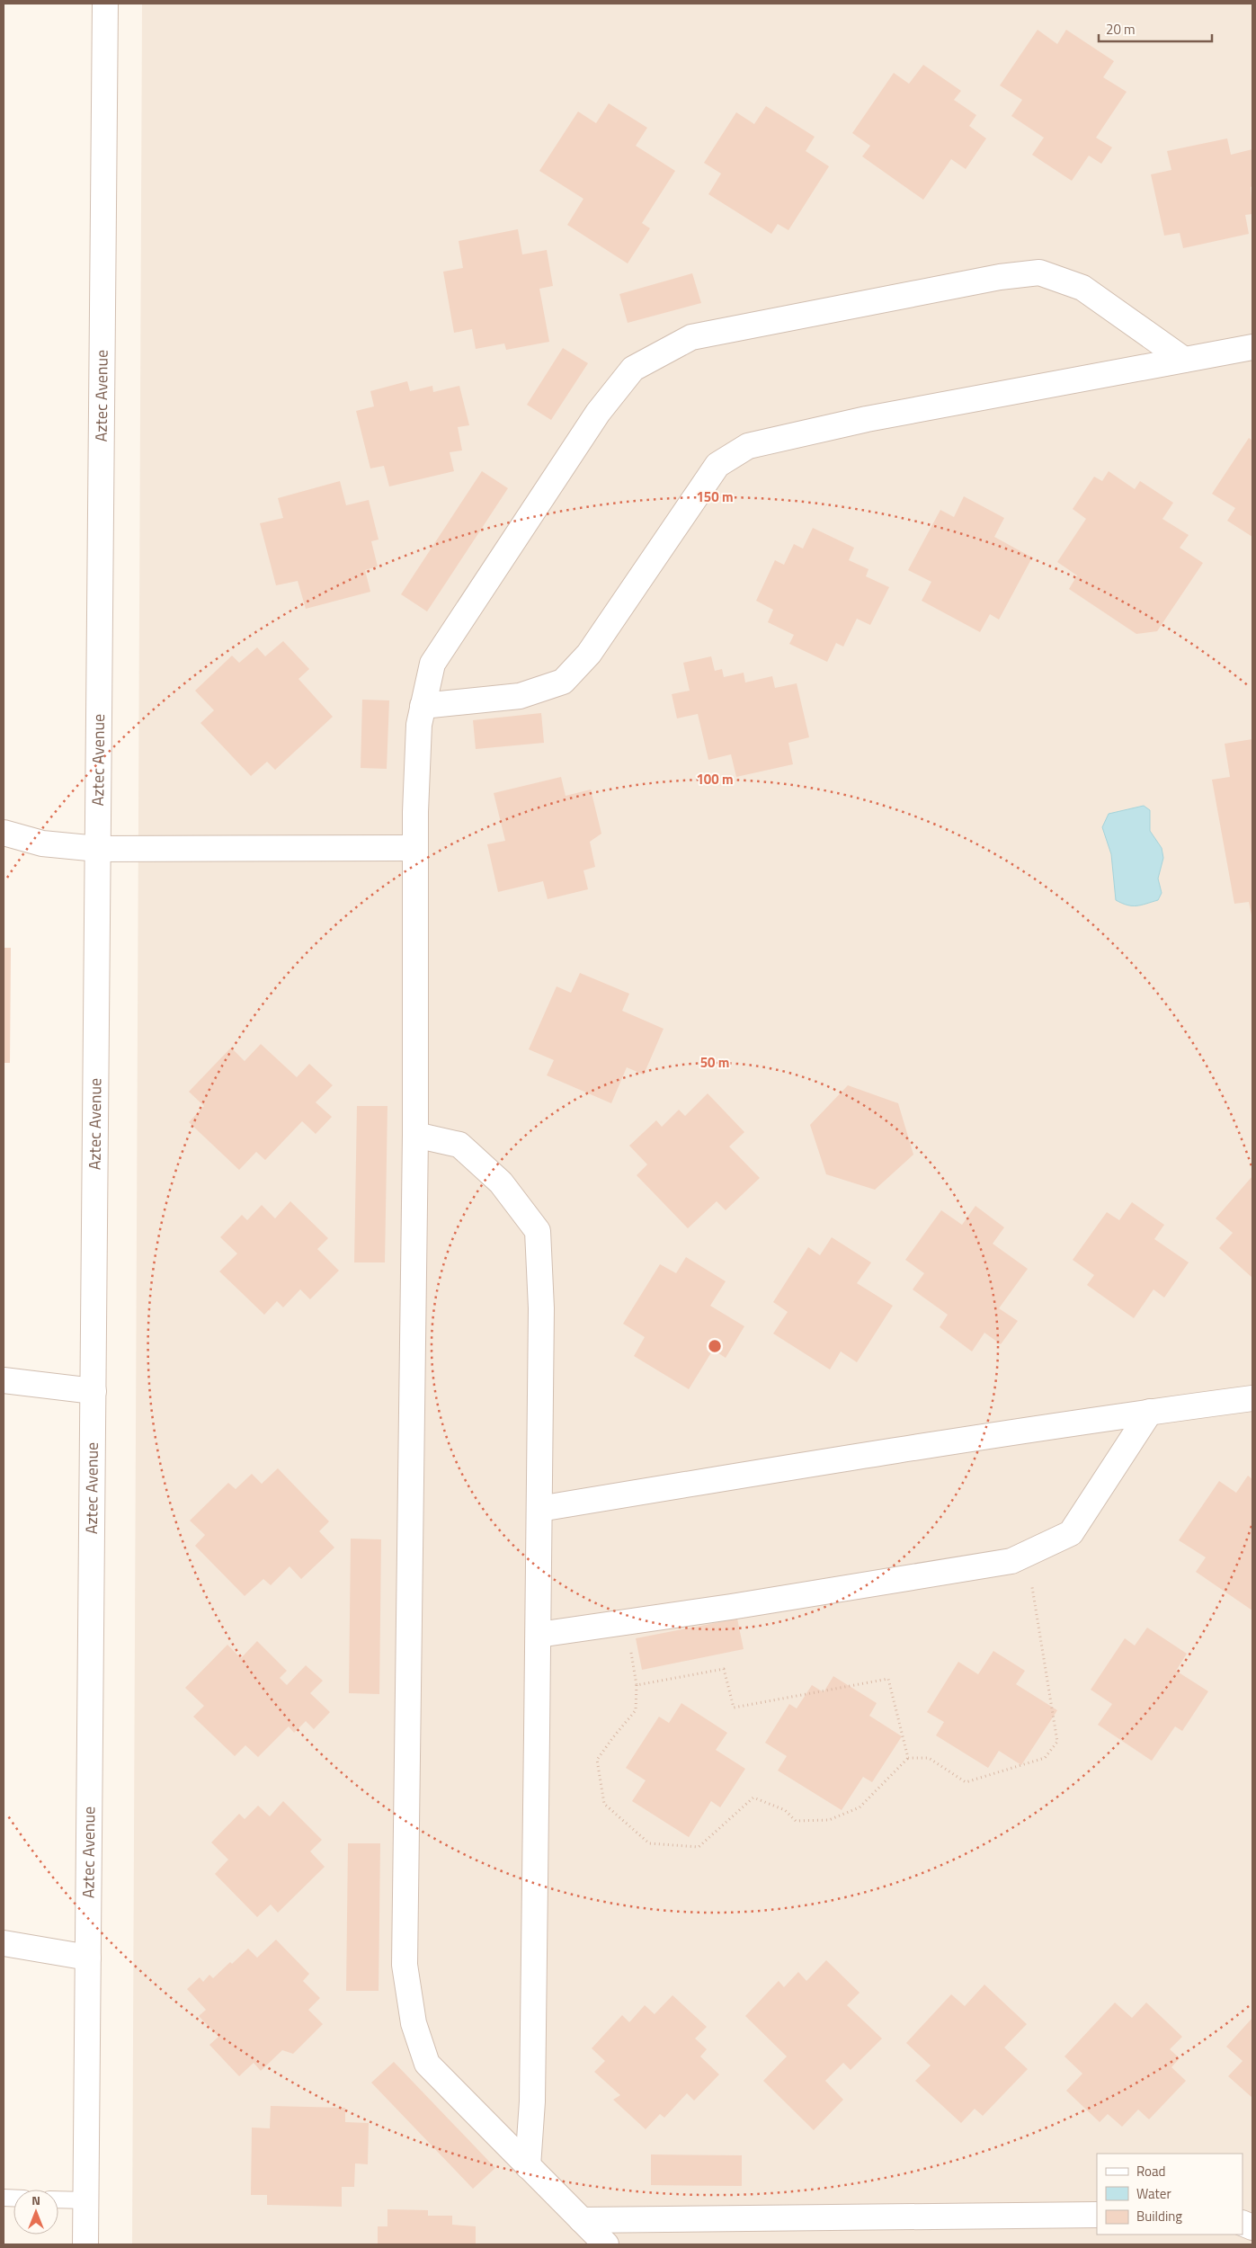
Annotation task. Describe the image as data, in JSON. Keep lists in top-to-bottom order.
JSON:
{
  "streets": {
    "street": ["Aztec Avenue"]
  },
  "legend": ["Road", "Water", "Building"],
  "scale_bar": "20 m",
  "north": "top",
  "rings": ["150 m", "100 m", "50 m"]
}
